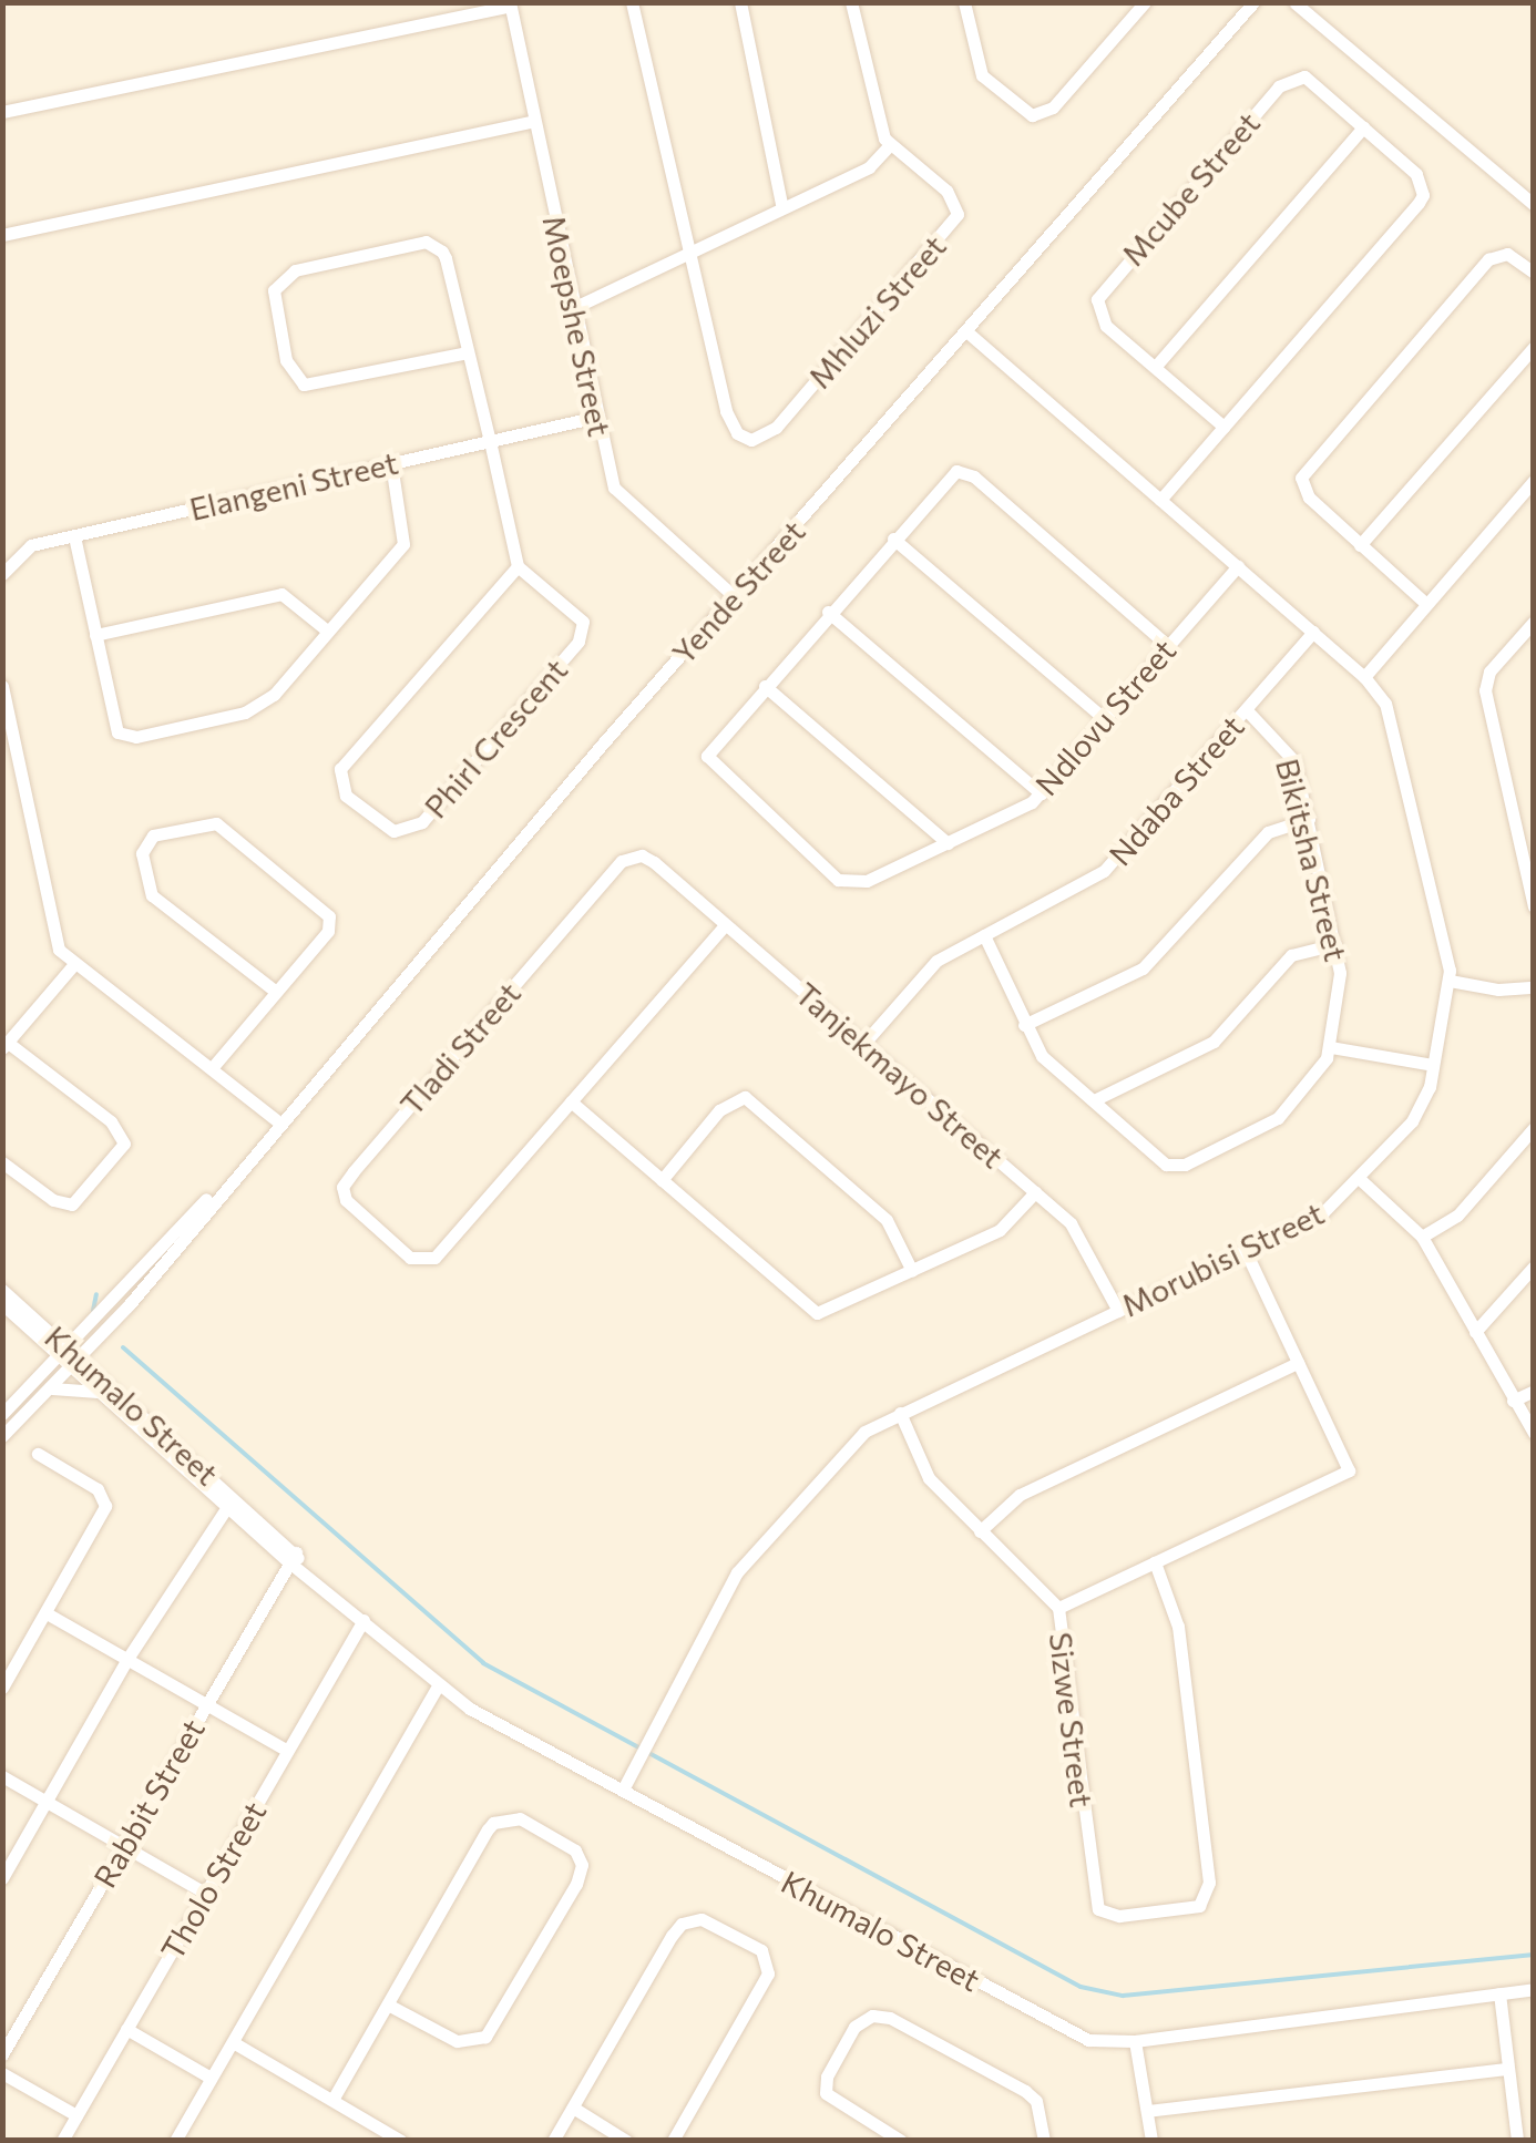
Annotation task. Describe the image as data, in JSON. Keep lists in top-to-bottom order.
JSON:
{
  "streets": {
    "street": [
      "Mcube Street",
      "Mhluzi Street",
      "Moepshe Street",
      "Elangeni Street",
      "Yende Street",
      "Ndlovu Street",
      "PhirI Crescent",
      "Ndaba Street",
      "Bikitsha Street",
      "Tladi Street",
      "Tanjekmayo Street",
      "Morubisi Street",
      "Khumalo Street",
      "Sizwe Street",
      "Rabbit Street",
      "Tholo Street"
    ]
  },
  "crossings": [
    ["Moepshe Street", "Elangeni Street"],
    ["Moepshe Street", "Yende Street"],
    ["Yende Street", "Morubisi Street"],
    ["Yende Street", "Khumalo Street"],
    ["Ndlovu Street", "Morubisi Street"],
    ["Ndaba Street", "Bikitsha Street"],
    ["Ndaba Street", "Tanjekmayo Street"],
    ["Ndaba Street", "Morubisi Street"],
    ["Tladi Street", "Tanjekmayo Street"],
    ["Tanjekmayo Street", "Morubisi Street"],
    ["Morubisi Street", "Khumalo Street"],
    ["Khumalo Street", "Rabbit Street"],
    ["Khumalo Street", "Tholo Street"]
  ]
}
